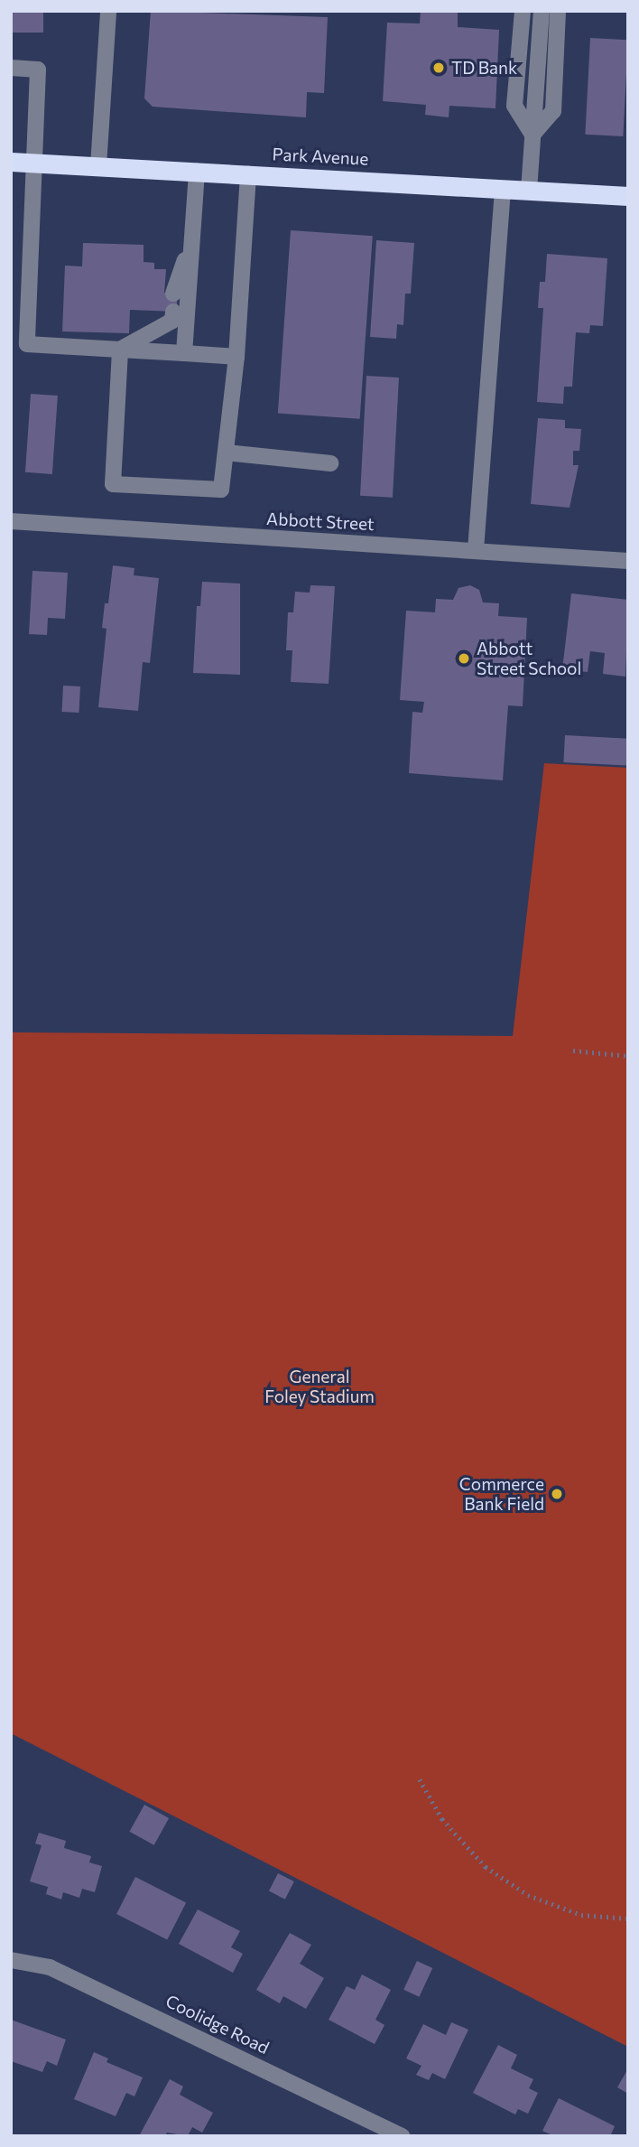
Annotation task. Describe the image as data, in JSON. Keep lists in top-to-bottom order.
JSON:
{
  "streets": {
    "highway": ["Park Avenue"],
    "street": ["Abbott Street", "Coolidge Road"]
  },
  "parks": ["General Foley Stadium"],
  "places": ["TD Bank", "Abbott Street School", "Commerce Bank Field"]
}
